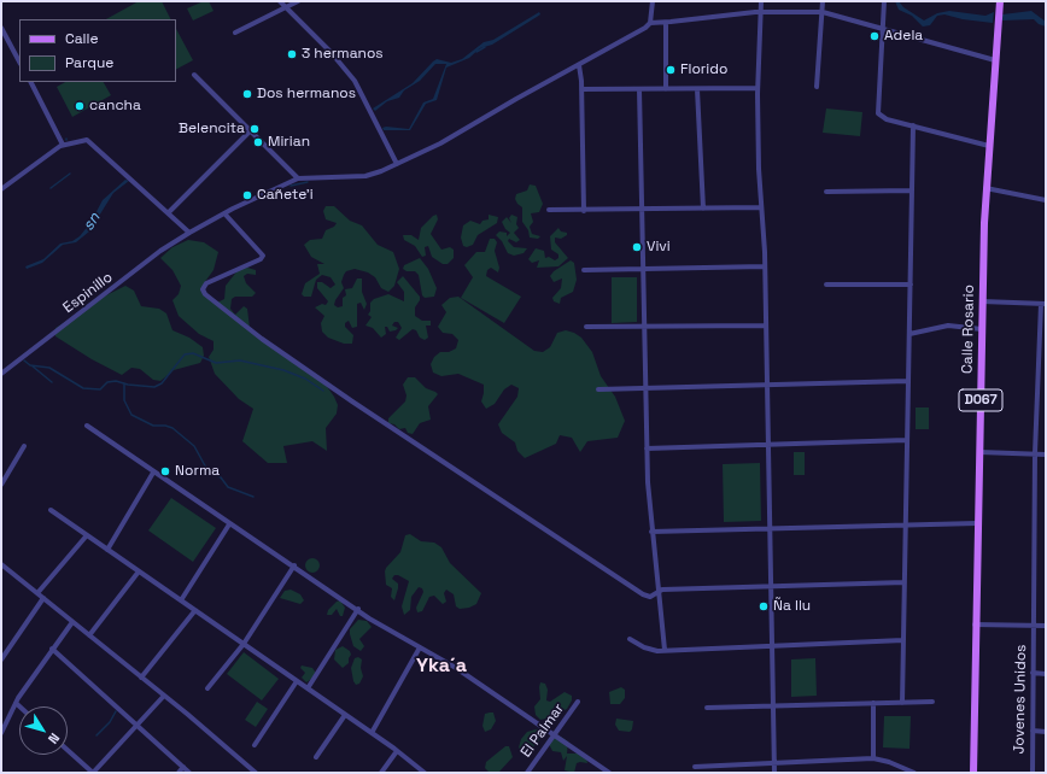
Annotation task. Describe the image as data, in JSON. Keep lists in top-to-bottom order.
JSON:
{
  "streets": {
    "main road": ["Calle Rosario", "D067"],
    "street": ["Espinillo", "Jovenes Unidos", "El Palmar"]
  },
  "districts": ["Yka´a"],
  "water": ["sn"],
  "places": [
    "Adela",
    "3 hermanos",
    "Florido",
    "Dos hermanos",
    "cancha",
    "Belencita",
    "Mirian",
    "Cañete'i",
    "Vivi",
    "Norma",
    "Ña Ilu"
  ],
  "legend": ["Calle", "Parque"],
  "north": "bottom right"
}
